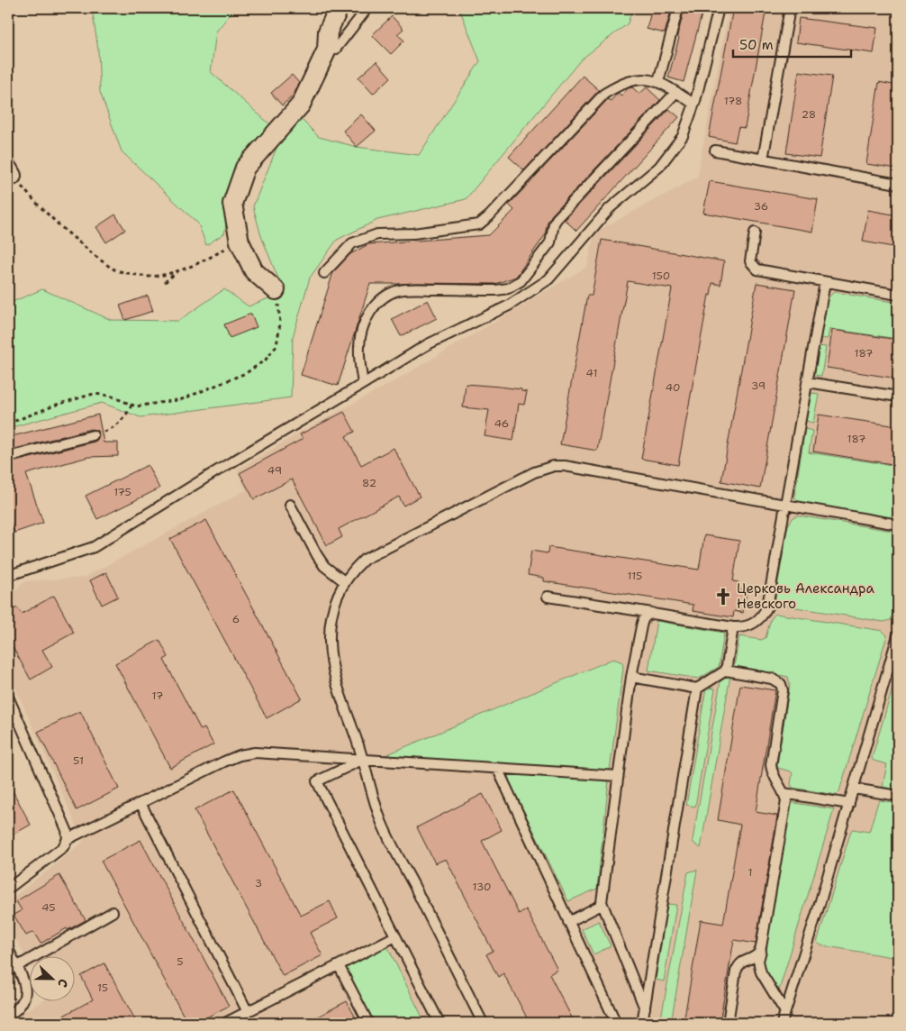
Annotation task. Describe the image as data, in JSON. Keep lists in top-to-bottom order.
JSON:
{
  "places": {
    "church": ["Церковь Александра Невского"]
  },
  "house_numbers": [
    "178",
    "28",
    "36",
    "150",
    "187",
    "41",
    "39",
    "40",
    "46",
    "187",
    "49",
    "82",
    "175",
    "115",
    "6",
    "17",
    "51",
    "1",
    "3",
    "130",
    "45",
    "5",
    "15"
  ],
  "scale_bar": "50 m",
  "north": "right"
}
